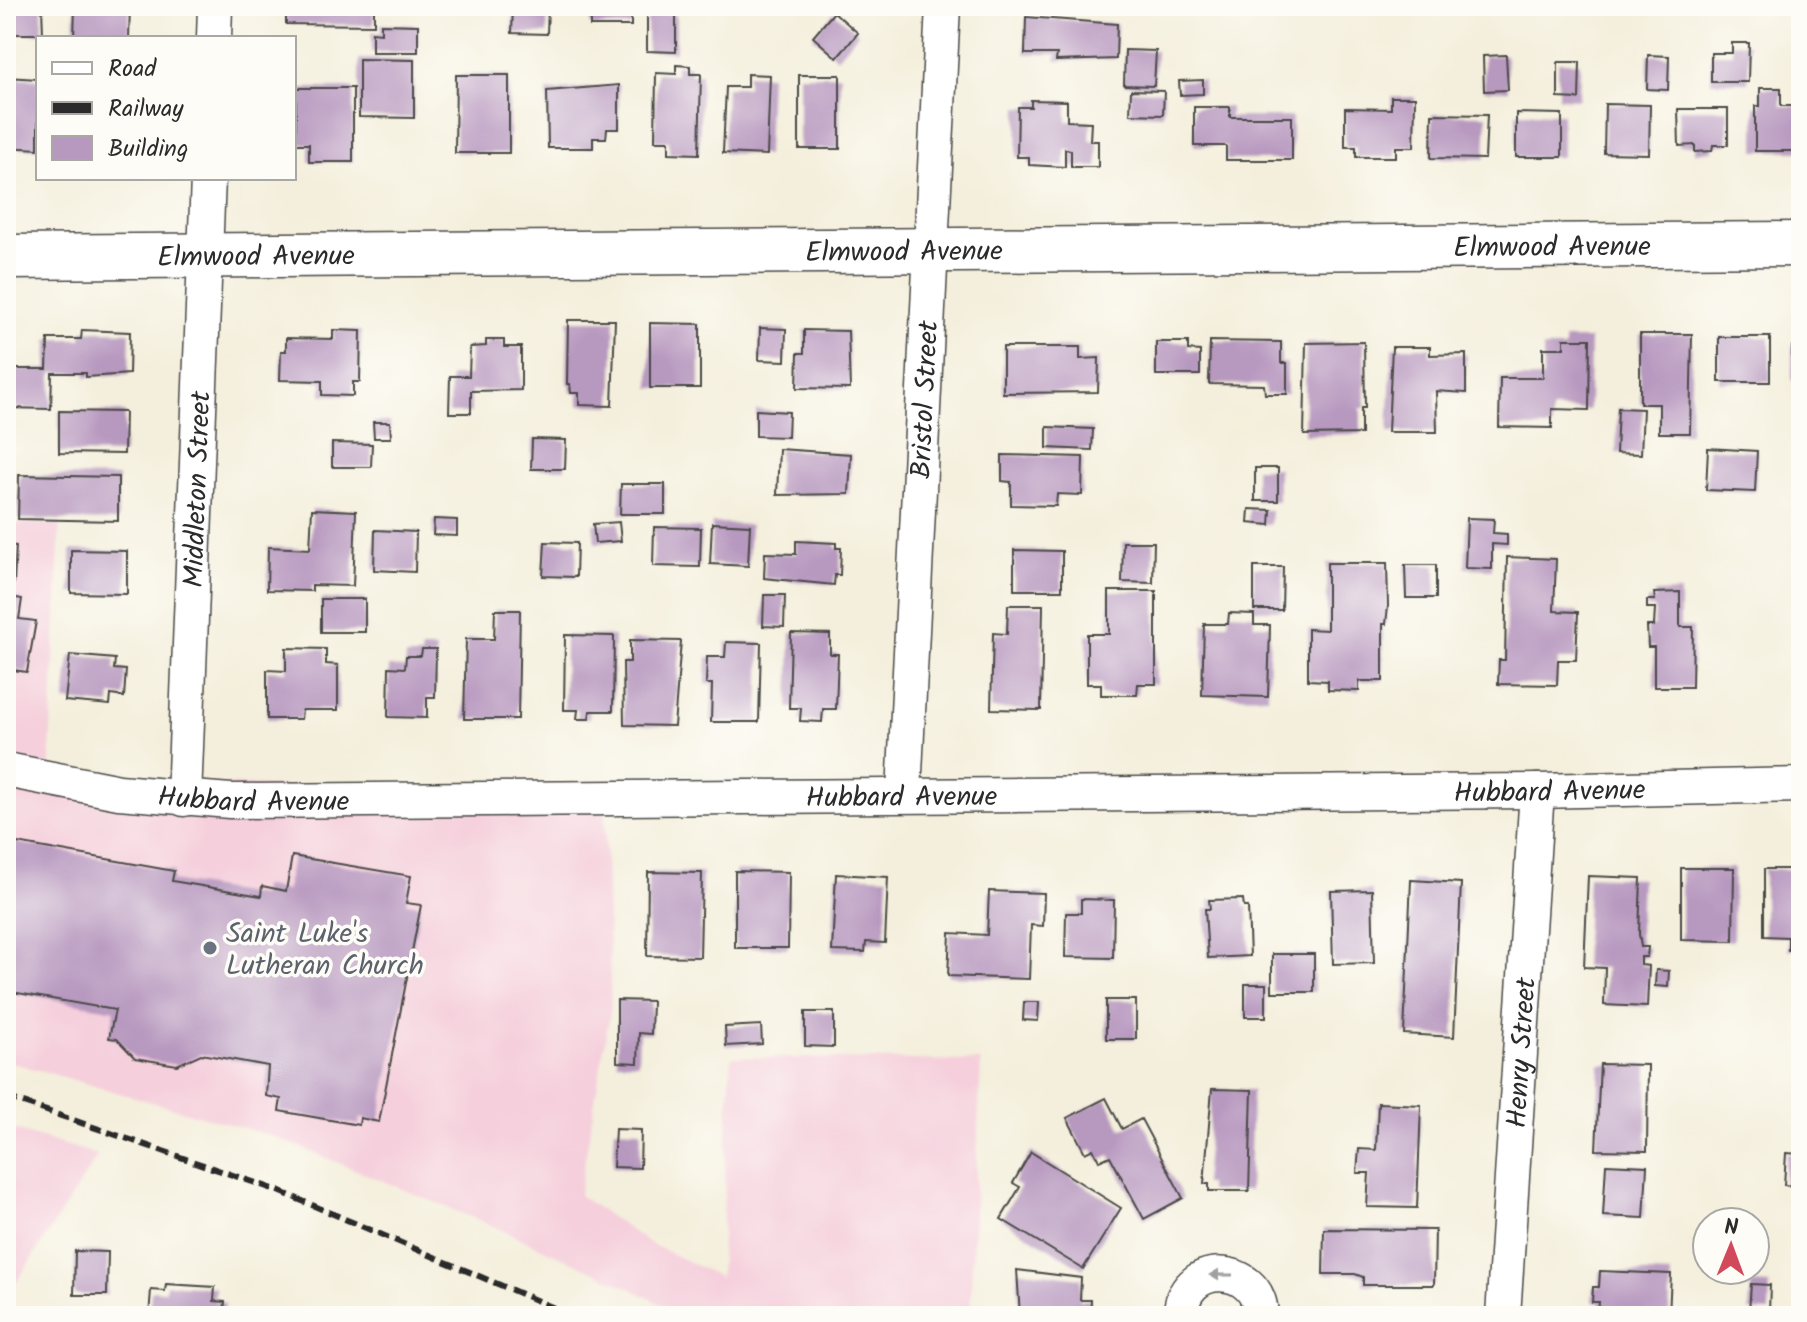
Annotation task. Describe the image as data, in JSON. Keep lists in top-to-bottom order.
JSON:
{
  "streets": {
    "street": [
      "Elmwood Avenue",
      "Bristol Street",
      "Middleton Street",
      "Hubbard Avenue",
      "Henry Street"
    ]
  },
  "crossings": [
    ["Elmwood Avenue", "Bristol Street"],
    ["Elmwood Avenue", "Middleton Street"],
    ["Bristol Street", "Hubbard Avenue"],
    ["Middleton Street", "Hubbard Avenue"],
    ["Hubbard Avenue", "Henry Street"]
  ],
  "places": ["Saint Luke's Lutheran Church"],
  "legend": ["Road", "Railway", "Building"],
  "north": "top"
}
